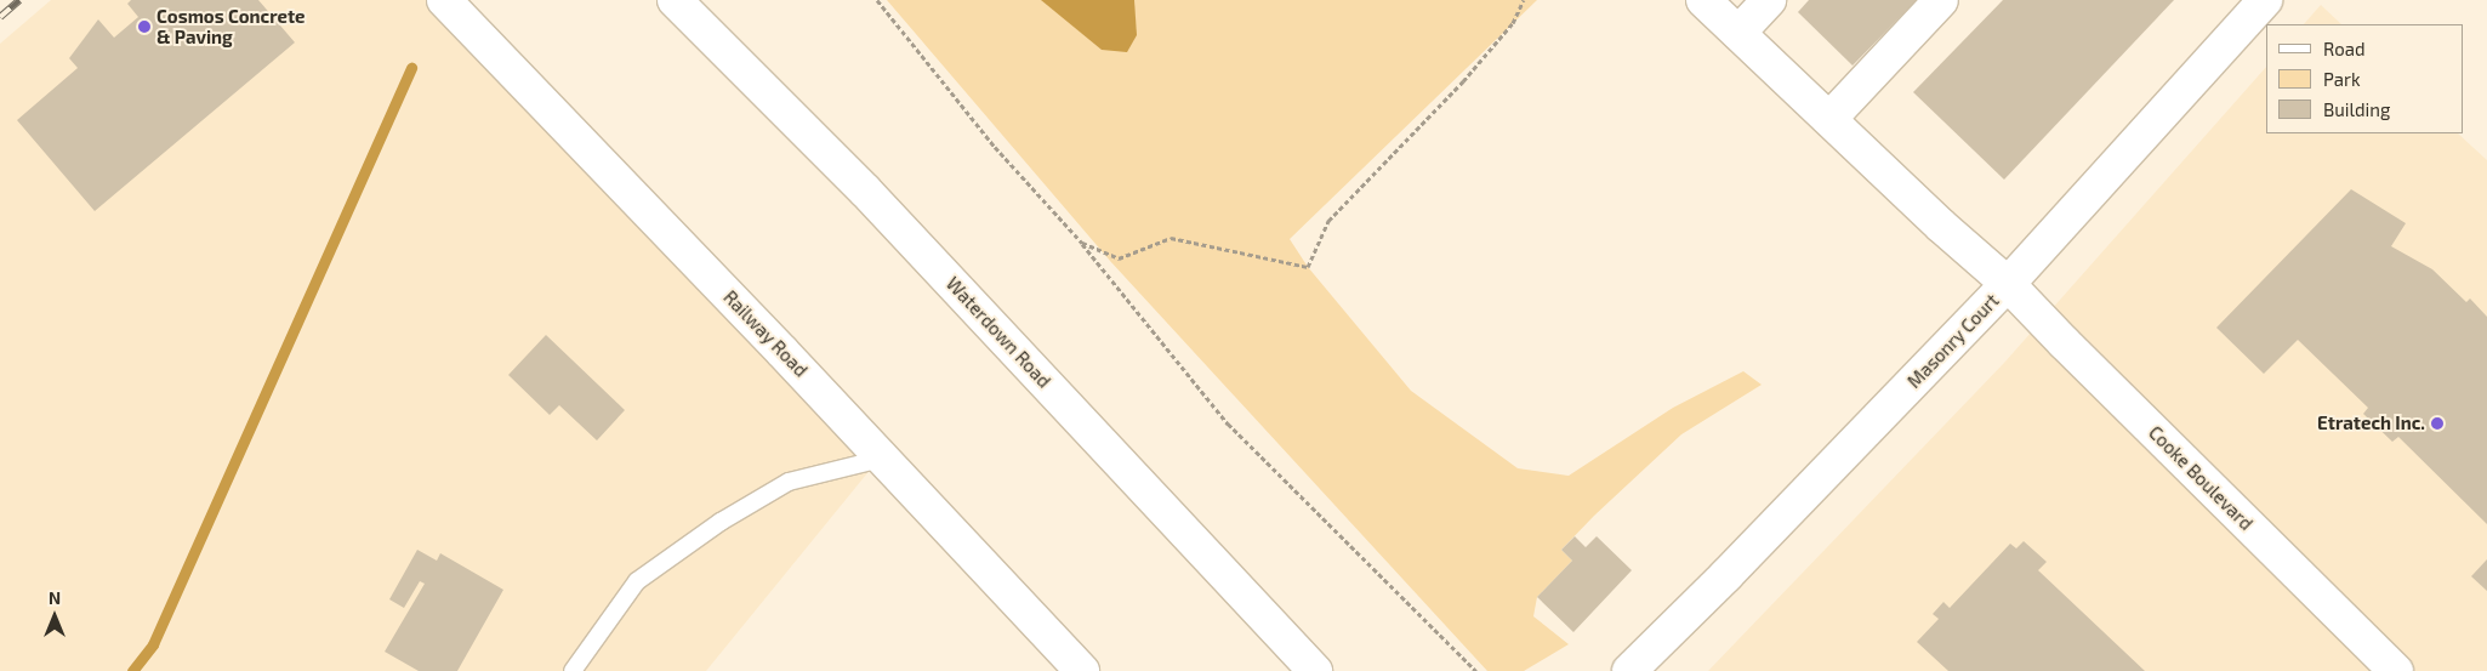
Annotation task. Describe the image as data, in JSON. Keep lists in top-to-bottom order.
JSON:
{
  "streets": {
    "street": [
      "Waterdown Road",
      "Railway Road",
      "Masonry Court",
      "Cooke Boulevard"
    ]
  },
  "crossings": [
    ["Masonry Court", "Cooke Boulevard"]
  ],
  "places": ["Cosmos Concrete & Paving", "Etratech Inc."],
  "legend": ["Road", "Park", "Building"],
  "north": "top"
}
